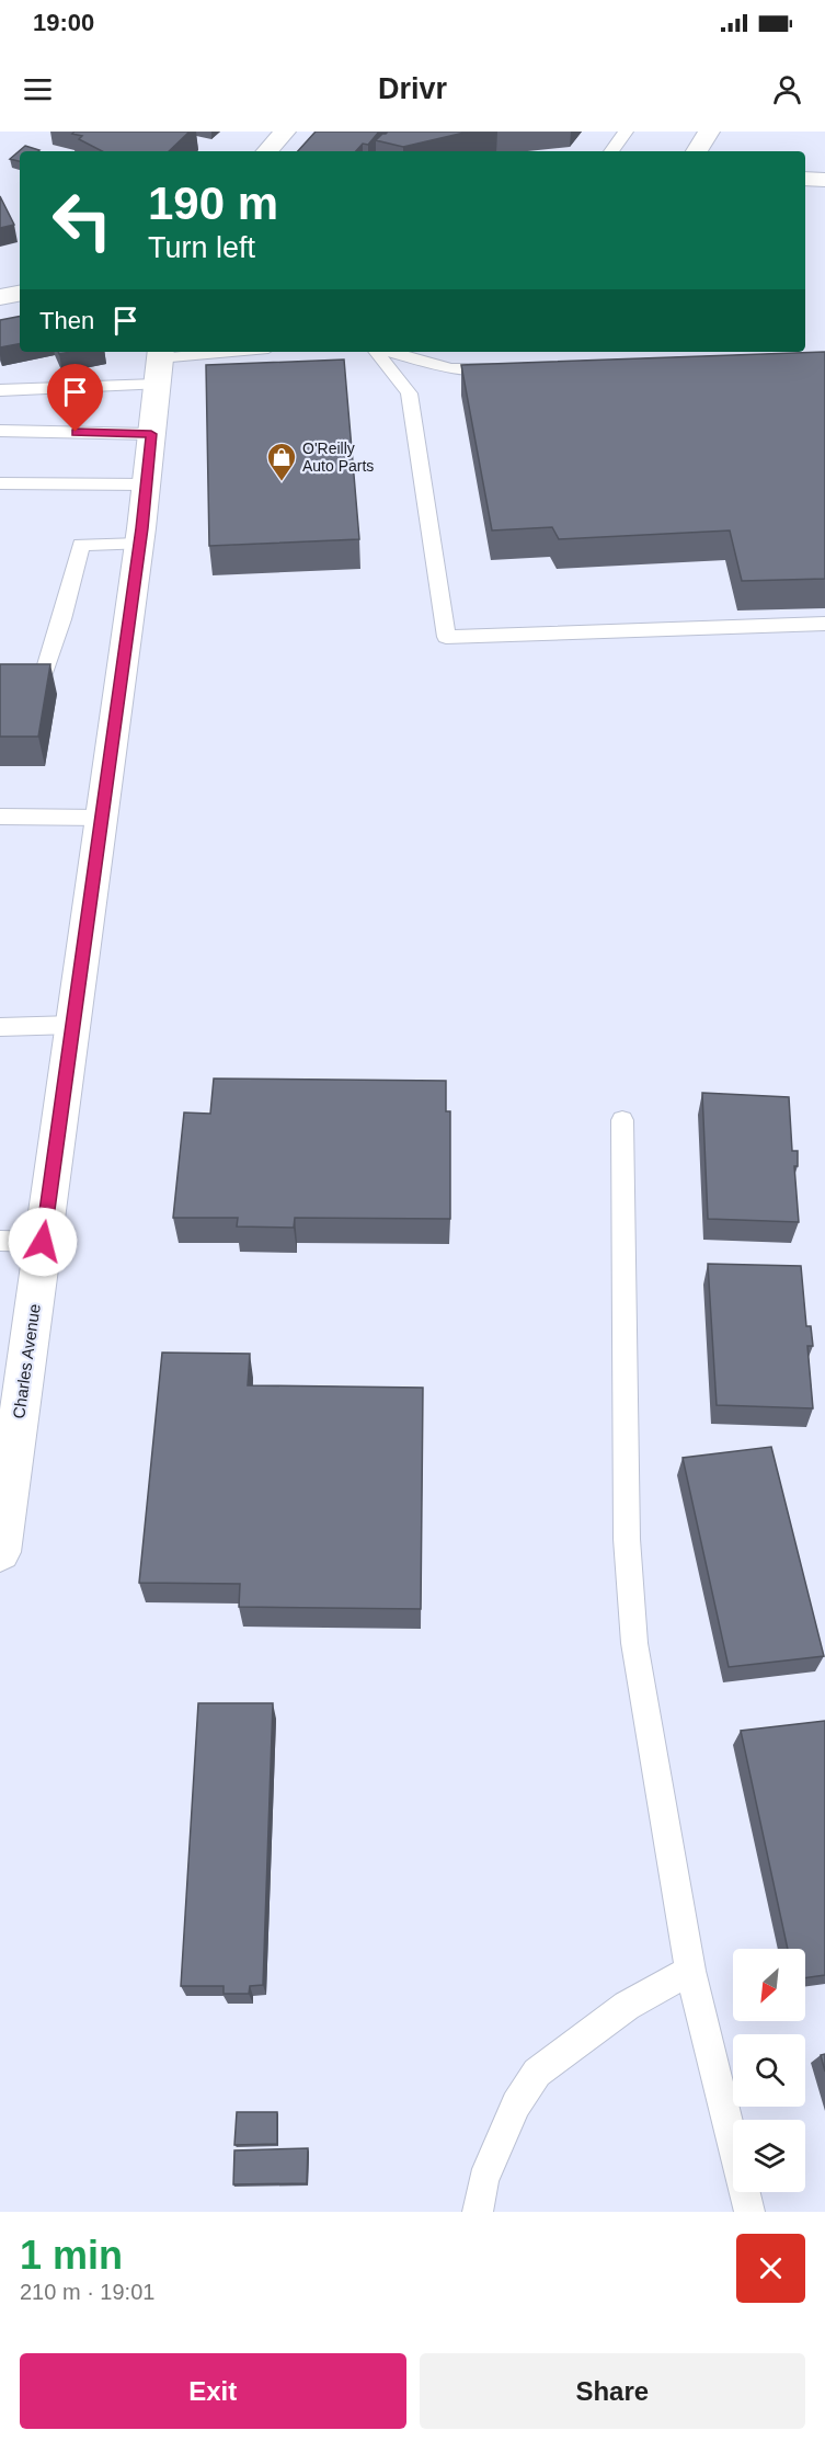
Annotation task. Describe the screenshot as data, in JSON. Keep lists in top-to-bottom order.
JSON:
{
  "streets": {
    "street": ["Charles Avenue"]
  },
  "places": {
    "shop": ["O'Reilly Auto Parts"]
  },
  "north": "bottom left",
  "page": {
    "status": "19:00",
    "header": "Drivr",
    "turn": ["190 m", "Turn left"],
    "then": "Then",
    "heading": ["1 min", "210 m · 19:01"],
    "buttons": ["Exit", "Share"]
  }
}
